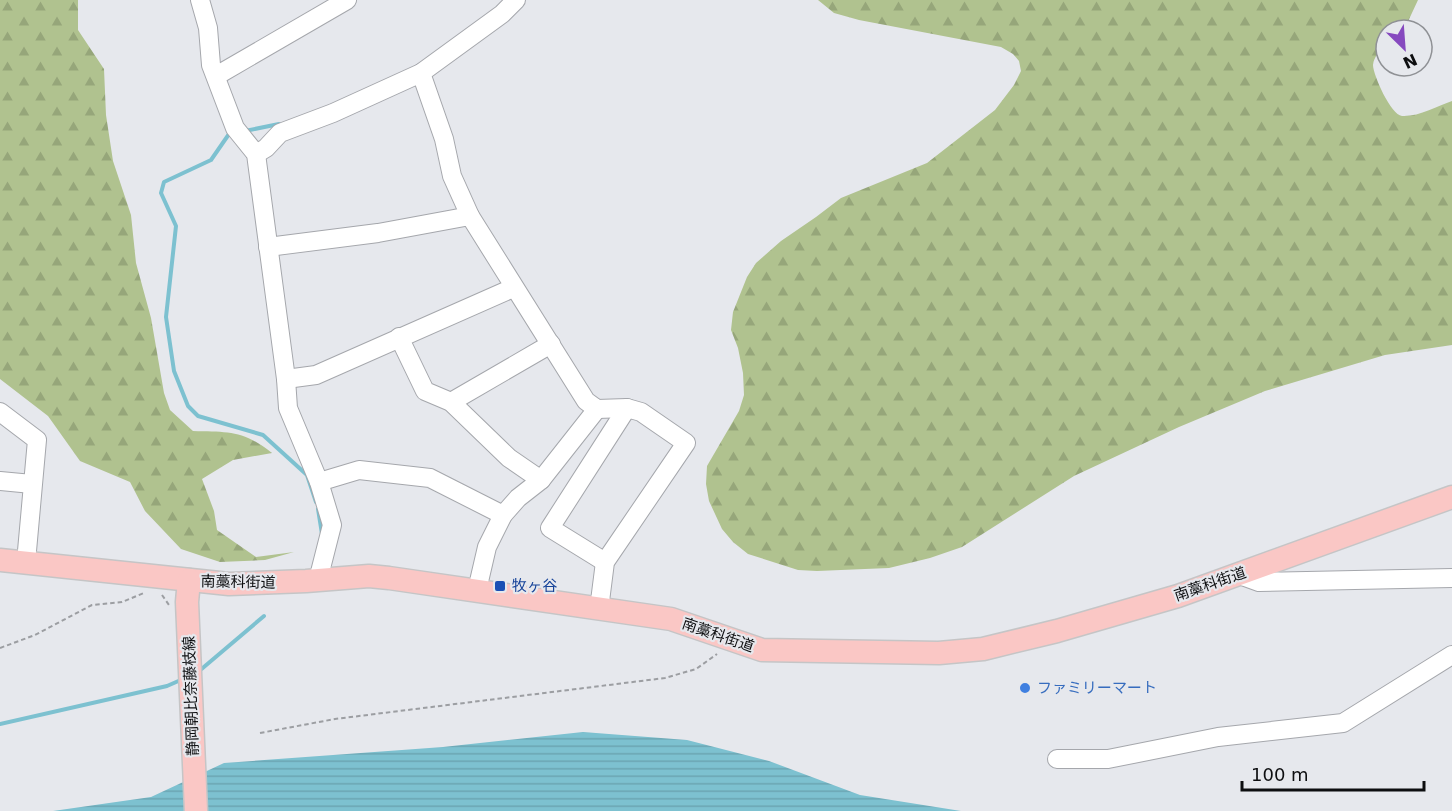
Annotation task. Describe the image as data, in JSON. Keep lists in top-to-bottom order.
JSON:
{
  "streets": {
    "main road": ["南藁科街道", "静岡朝比奈藤枝線"]
  },
  "crossings": [
    ["南藁科街道", "静岡朝比奈藤枝線"]
  ],
  "places": {
    "transit": ["牧ヶ谷"],
    "other": ["ファミリーマート"]
  },
  "scale_bar": "100 m",
  "north": "bottom right"
}
